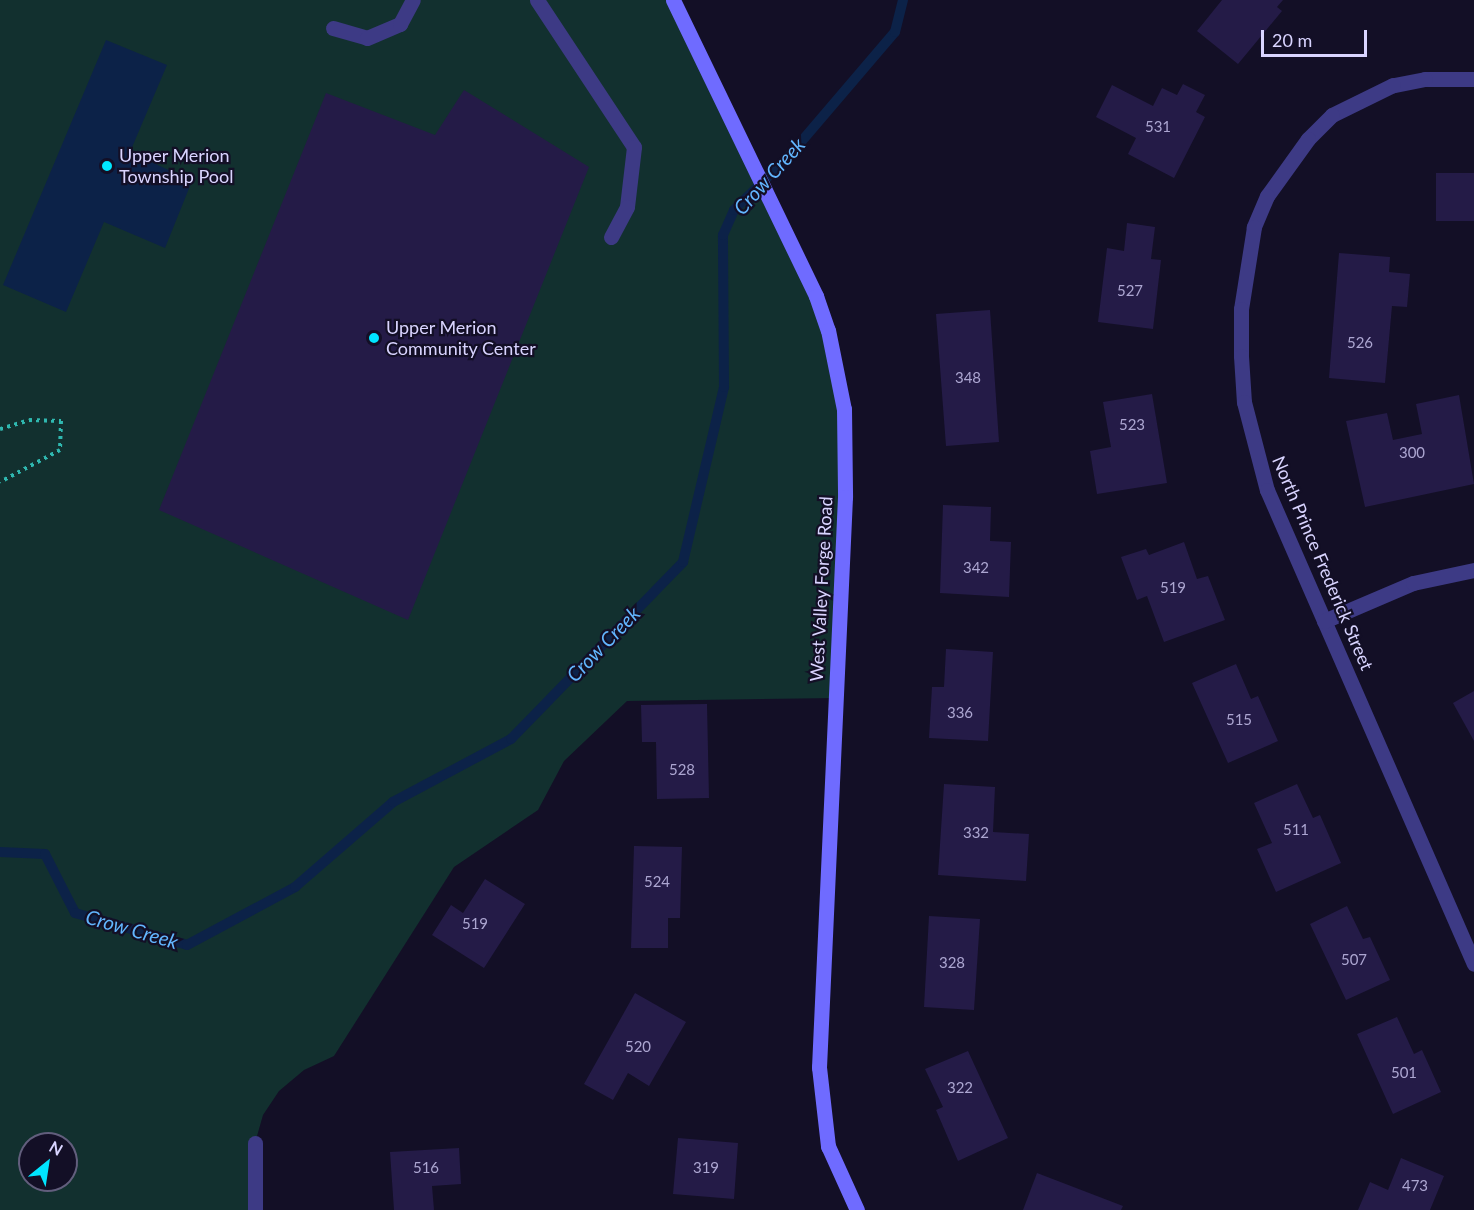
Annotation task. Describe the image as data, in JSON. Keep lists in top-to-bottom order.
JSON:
{
  "streets": {
    "main road": ["West Valley Forge Road"],
    "street": ["North Prince Frederick Street"]
  },
  "water": ["Crow Creek"],
  "places": ["Upper Merion Township Pool", "Upper Merion Community Center"],
  "house_numbers": [
    "531",
    "527",
    "526",
    "348",
    "523",
    "300",
    "342",
    "519",
    "336",
    "515",
    "528",
    "511",
    "332",
    "524",
    "519",
    "507",
    "328",
    "520",
    "501",
    "322",
    "516",
    "319",
    "473"
  ],
  "scale_bar": "20 m",
  "north": "top right"
}
